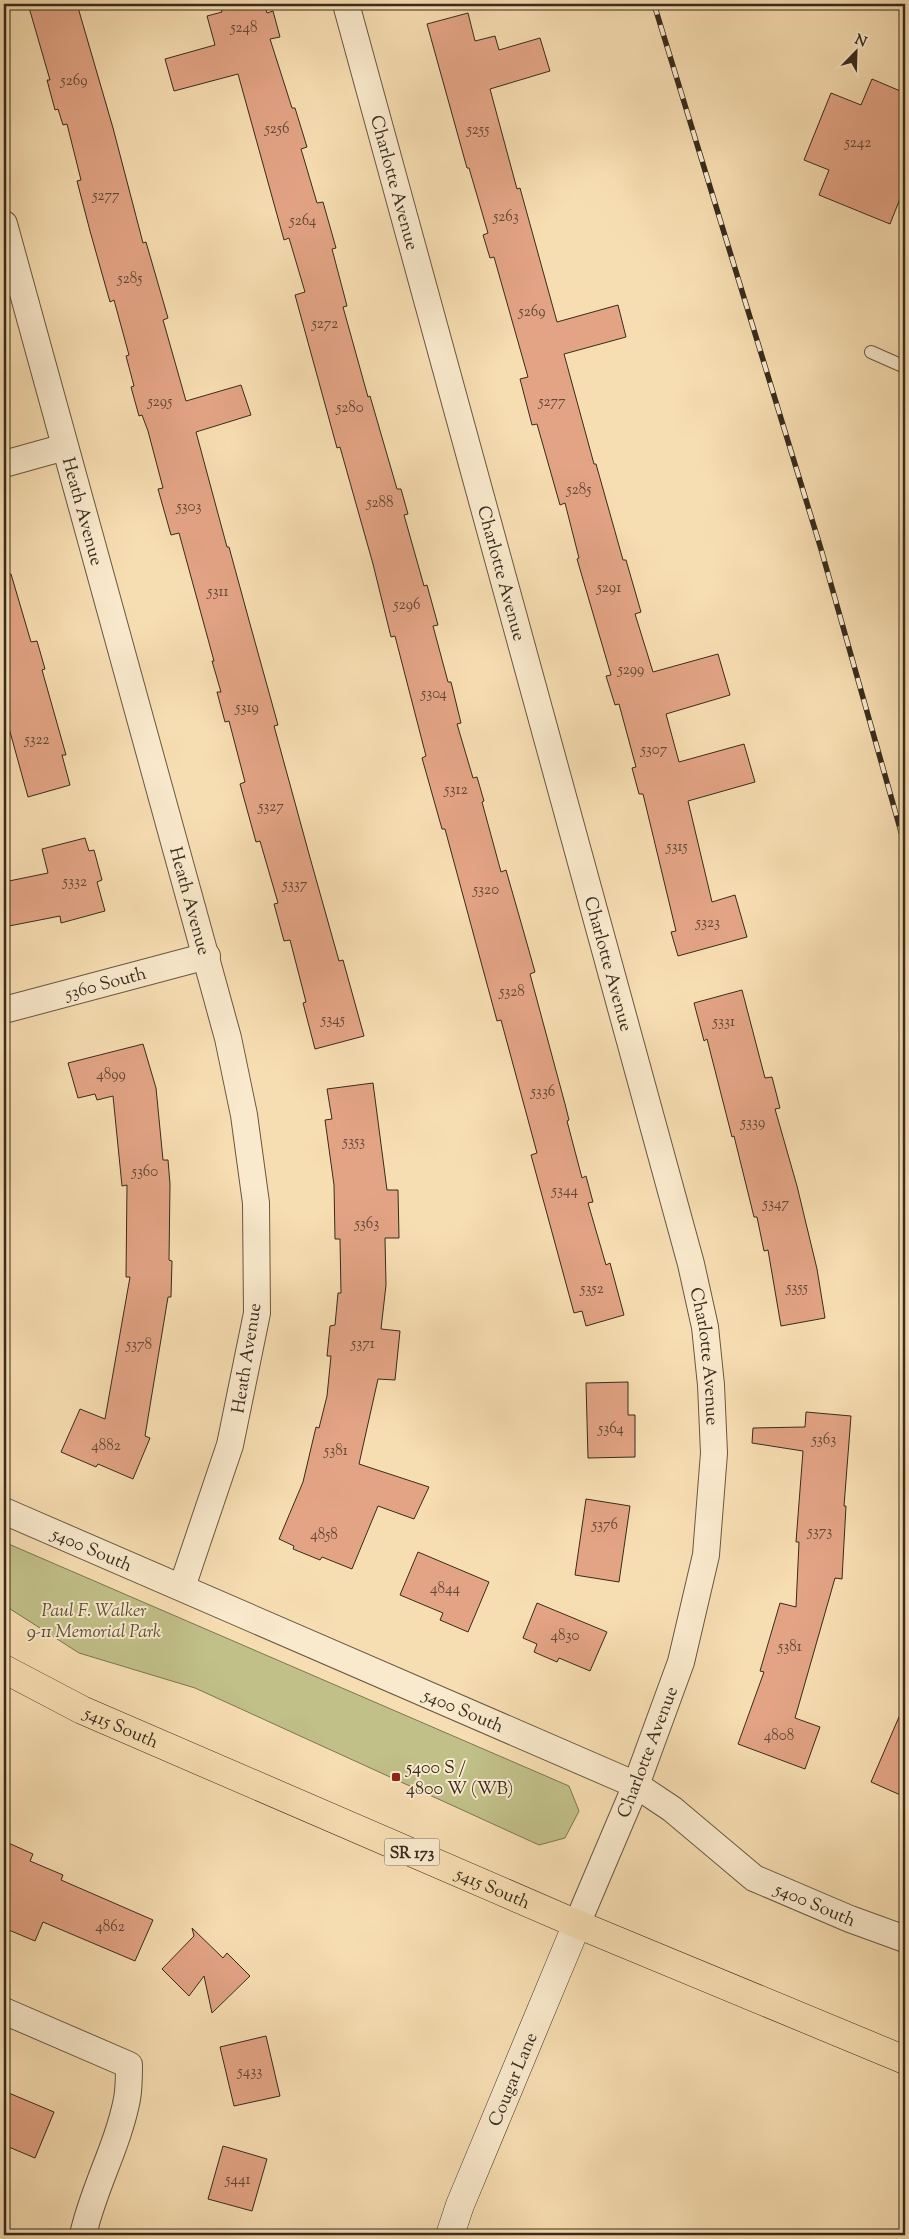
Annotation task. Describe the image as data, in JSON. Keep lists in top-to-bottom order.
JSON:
{
  "streets": {
    "main road": ["5415 South", "SR 173", "Cougar Lane"],
    "street": [
      "Charlotte Avenue",
      "Heath Avenue",
      "5360 South",
      "5400 South"
    ]
  },
  "crossings": [
    ["Charlotte Avenue", "5400 South"],
    ["Charlotte Avenue", "5415 South"],
    ["Charlotte Avenue", "Cougar Lane"],
    ["Heath Avenue", "5360 South"],
    ["Heath Avenue", "5400 South"],
    ["5415 South", "Cougar Lane"]
  ],
  "parks": ["Paul F. Walker 9-11 Memorial Park"],
  "places": {
    "transit": ["5400 S / 4800 W (WB)"]
  },
  "house_numbers": [
    "5248",
    "5269",
    "5256",
    "5255",
    "5242",
    "5277",
    "5263",
    "5264",
    "5285",
    "5269",
    "5272",
    "5295",
    "5277",
    "5280",
    "5285",
    "5288",
    "5303",
    "5291",
    "5311",
    "5296",
    "5299",
    "5304",
    "5319",
    "5322",
    "5307",
    "5312",
    "5327",
    "5315",
    "5332",
    "5337",
    "5320",
    "5323",
    "5328",
    "5345",
    "5331",
    "4899",
    "5336",
    "5339",
    "5353",
    "5360",
    "5344",
    "5347",
    "5363",
    "5355",
    "5352",
    "5371",
    "5378",
    "5364",
    "5363",
    "4882",
    "5381",
    "5376",
    "5373",
    "4858",
    "4844",
    "4830",
    "5381",
    "4808",
    "4862",
    "5433",
    "5441"
  ],
  "north": "top right"
}
